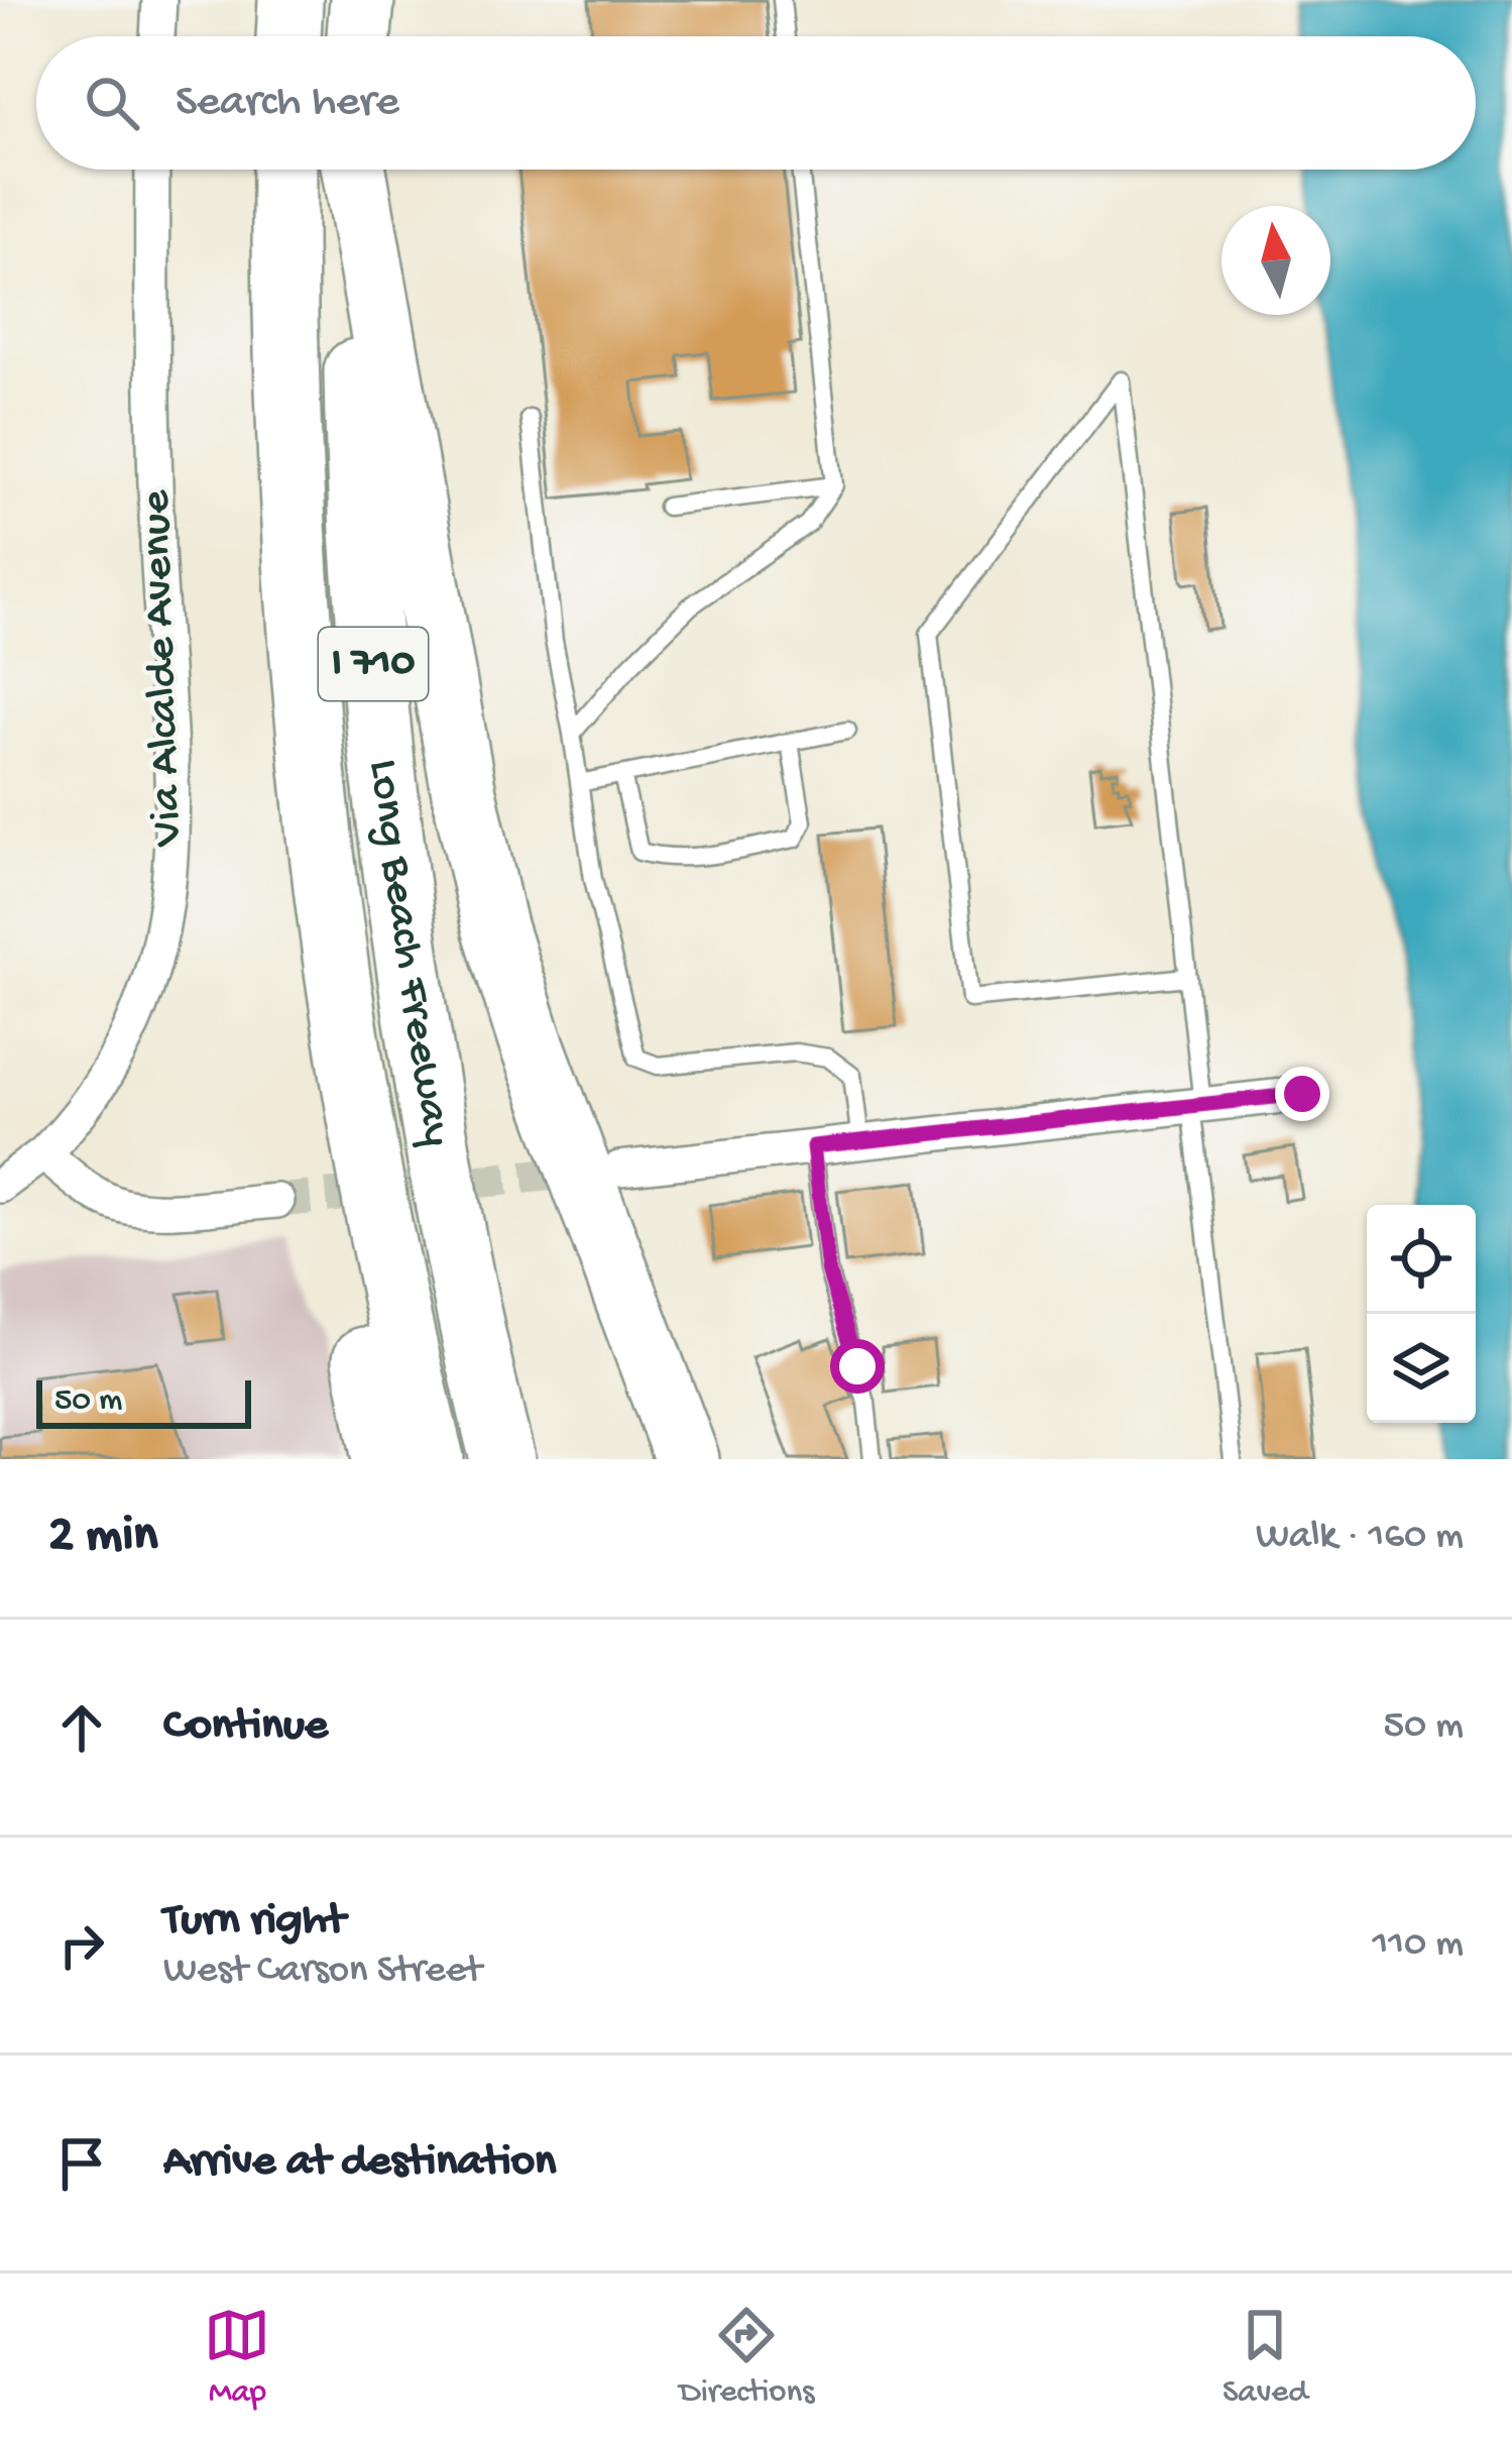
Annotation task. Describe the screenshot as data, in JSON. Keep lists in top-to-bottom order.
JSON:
{
  "streets": {
    "highway": ["I 710", "Long Beach Freeway"],
    "street": ["Via Alcalde Avenue"]
  },
  "scale_bar": "50 m",
  "north": "top",
  "page": {
    "search": "Search here",
    "scale": "50 m",
    "heading": ["2 min", "Walk · 160 m"],
    "list": [
      ["Continue", "50 m"],
      ["Turn right", "West Carson Street", "110 m"],
      "Arrive at destination"
    ],
    "nav": ["Map", "Directions", "Saved"]
  }
}
